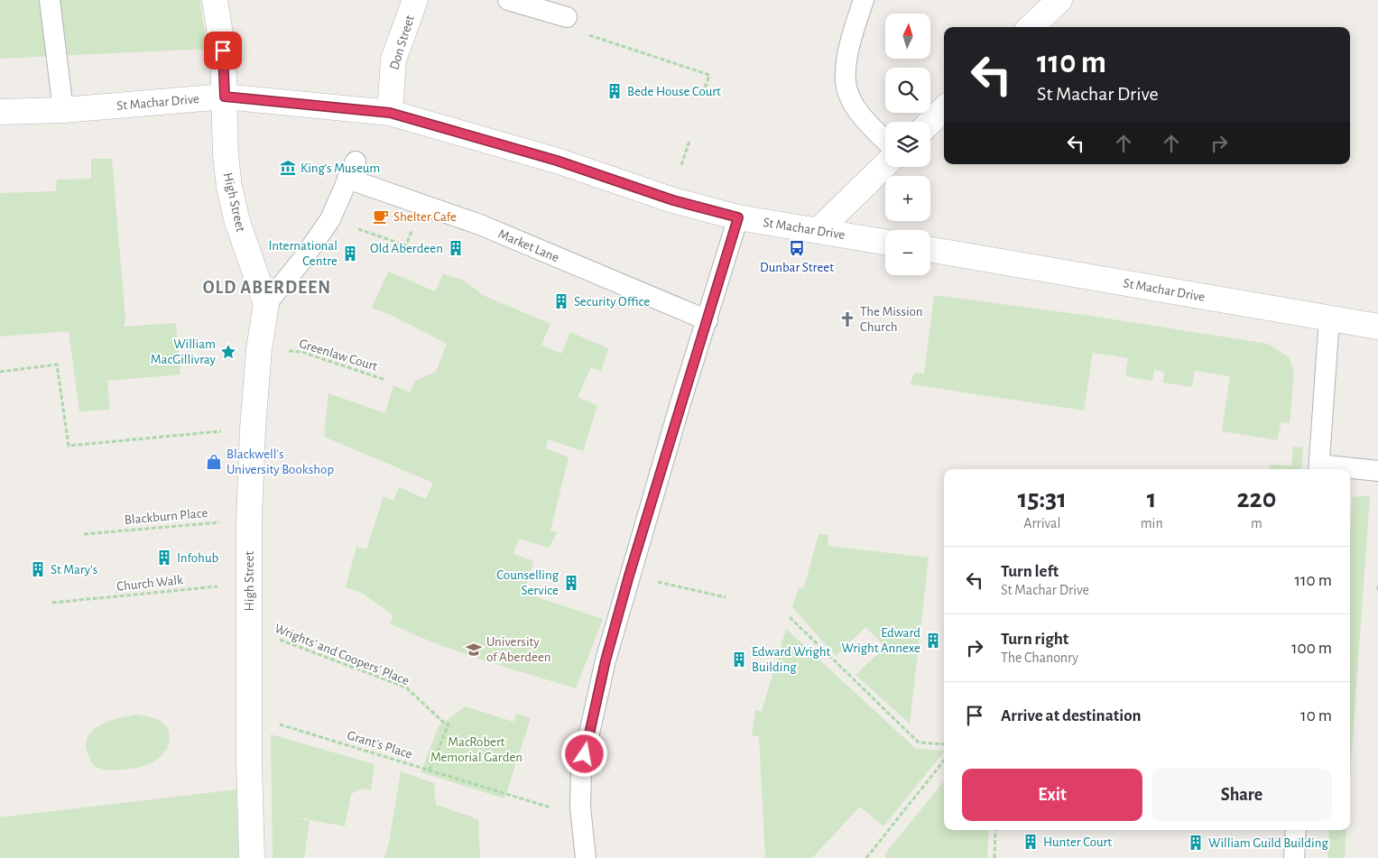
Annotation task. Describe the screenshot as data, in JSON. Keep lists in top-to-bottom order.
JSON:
{
  "streets": {
    "main road": ["Don Street", "St Machar Drive", "High Street"],
    "lane": ["Market Lane"],
    "path": [
      "Greenlaw Court",
      "Blackburn Place",
      "Church Walk",
      "Wrights' and Coopers' Place",
      "Grant's Place"
    ]
  },
  "crossings": [
    ["Don Street", "St Machar Drive"],
    ["St Machar Drive", "High Street"],
    ["High Street", "Greenlaw Court"],
    ["High Street", "Blackburn Place"],
    ["High Street", "Church Walk"],
    ["High Street", "Wrights' and Coopers' Place"],
    ["High Street", "Grant's Place"],
    ["Wrights' and Coopers' Place", "Grant's Place"]
  ],
  "districts": ["OLD ABERDEEN"],
  "parks": ["MacRobert Memorial Garden"],
  "places": {
    "building": [
      "Bede House Court",
      "Old Aberdeen",
      "International Centre",
      "Security Office",
      "Infohub",
      "St Mary's",
      "Counselling Service",
      "Edward Wright Annexe",
      "Edward Wright Building",
      "Hunter Court",
      "William Guild Building"
    ],
    "museum": ["King's Museum"],
    "cafe": ["Shelter Cafe"],
    "bus stop": ["Dunbar Street"],
    "church": ["The Mission Church"],
    "place": ["William MacGillivray"],
    "shop": ["Blackwell's University Bookshop"],
    "school or university": ["University of Aberdeen"]
  },
  "north": "top",
  "page": {
    "map_buttons": ["+", "−"],
    "turn": ["110 m", "St Machar Drive"],
    "eta": [
      "15:31",
      "Arrival",
      "1",
      "min",
      "220",
      "m"
    ],
    "list": [
      {
        "name": "Turn left",
        "note": "St Machar Drive",
        "value": "110 m"
      },
      {
        "name": "Turn right",
        "note": "The Chanonry",
        "value": "100 m"
      },
      {
        "name": "Arrive at destination",
        "value": "10 m"
      }
    ],
    "buttons": ["Exit", "Share"]
  }
}
